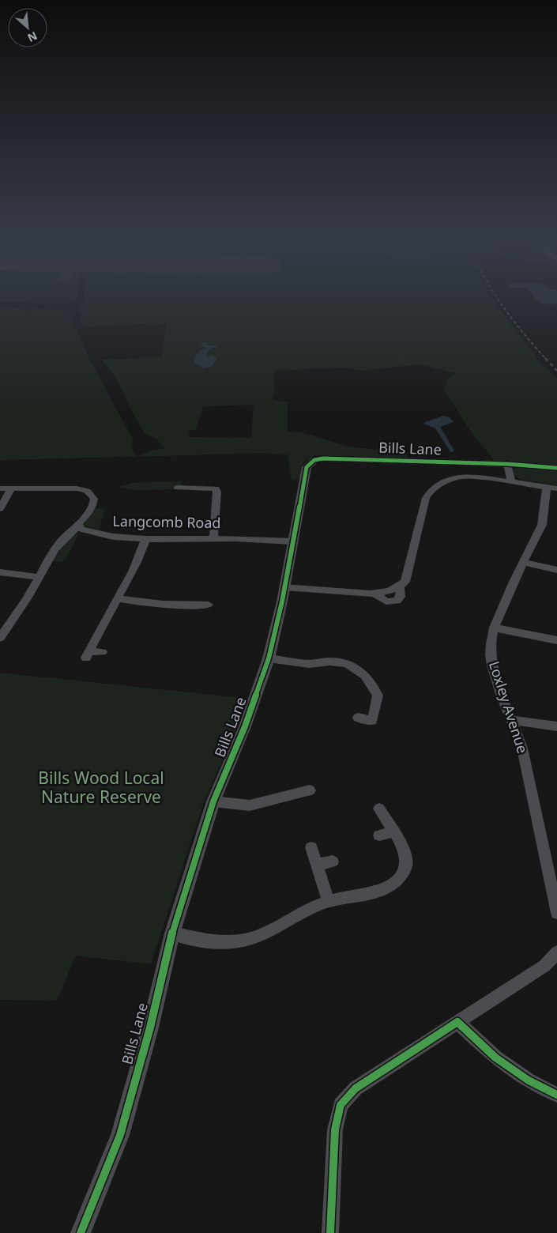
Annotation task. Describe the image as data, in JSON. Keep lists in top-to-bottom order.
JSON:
{
  "streets": {
    "street": ["Bills Lane", "Langcomb Road", "Loxley Avenue"]
  },
  "crossings": [
    ["Bills Lane", "Langcomb Road"]
  ],
  "parks": ["Bills Wood Local Nature Reserve"],
  "north": "bottom right"
}
